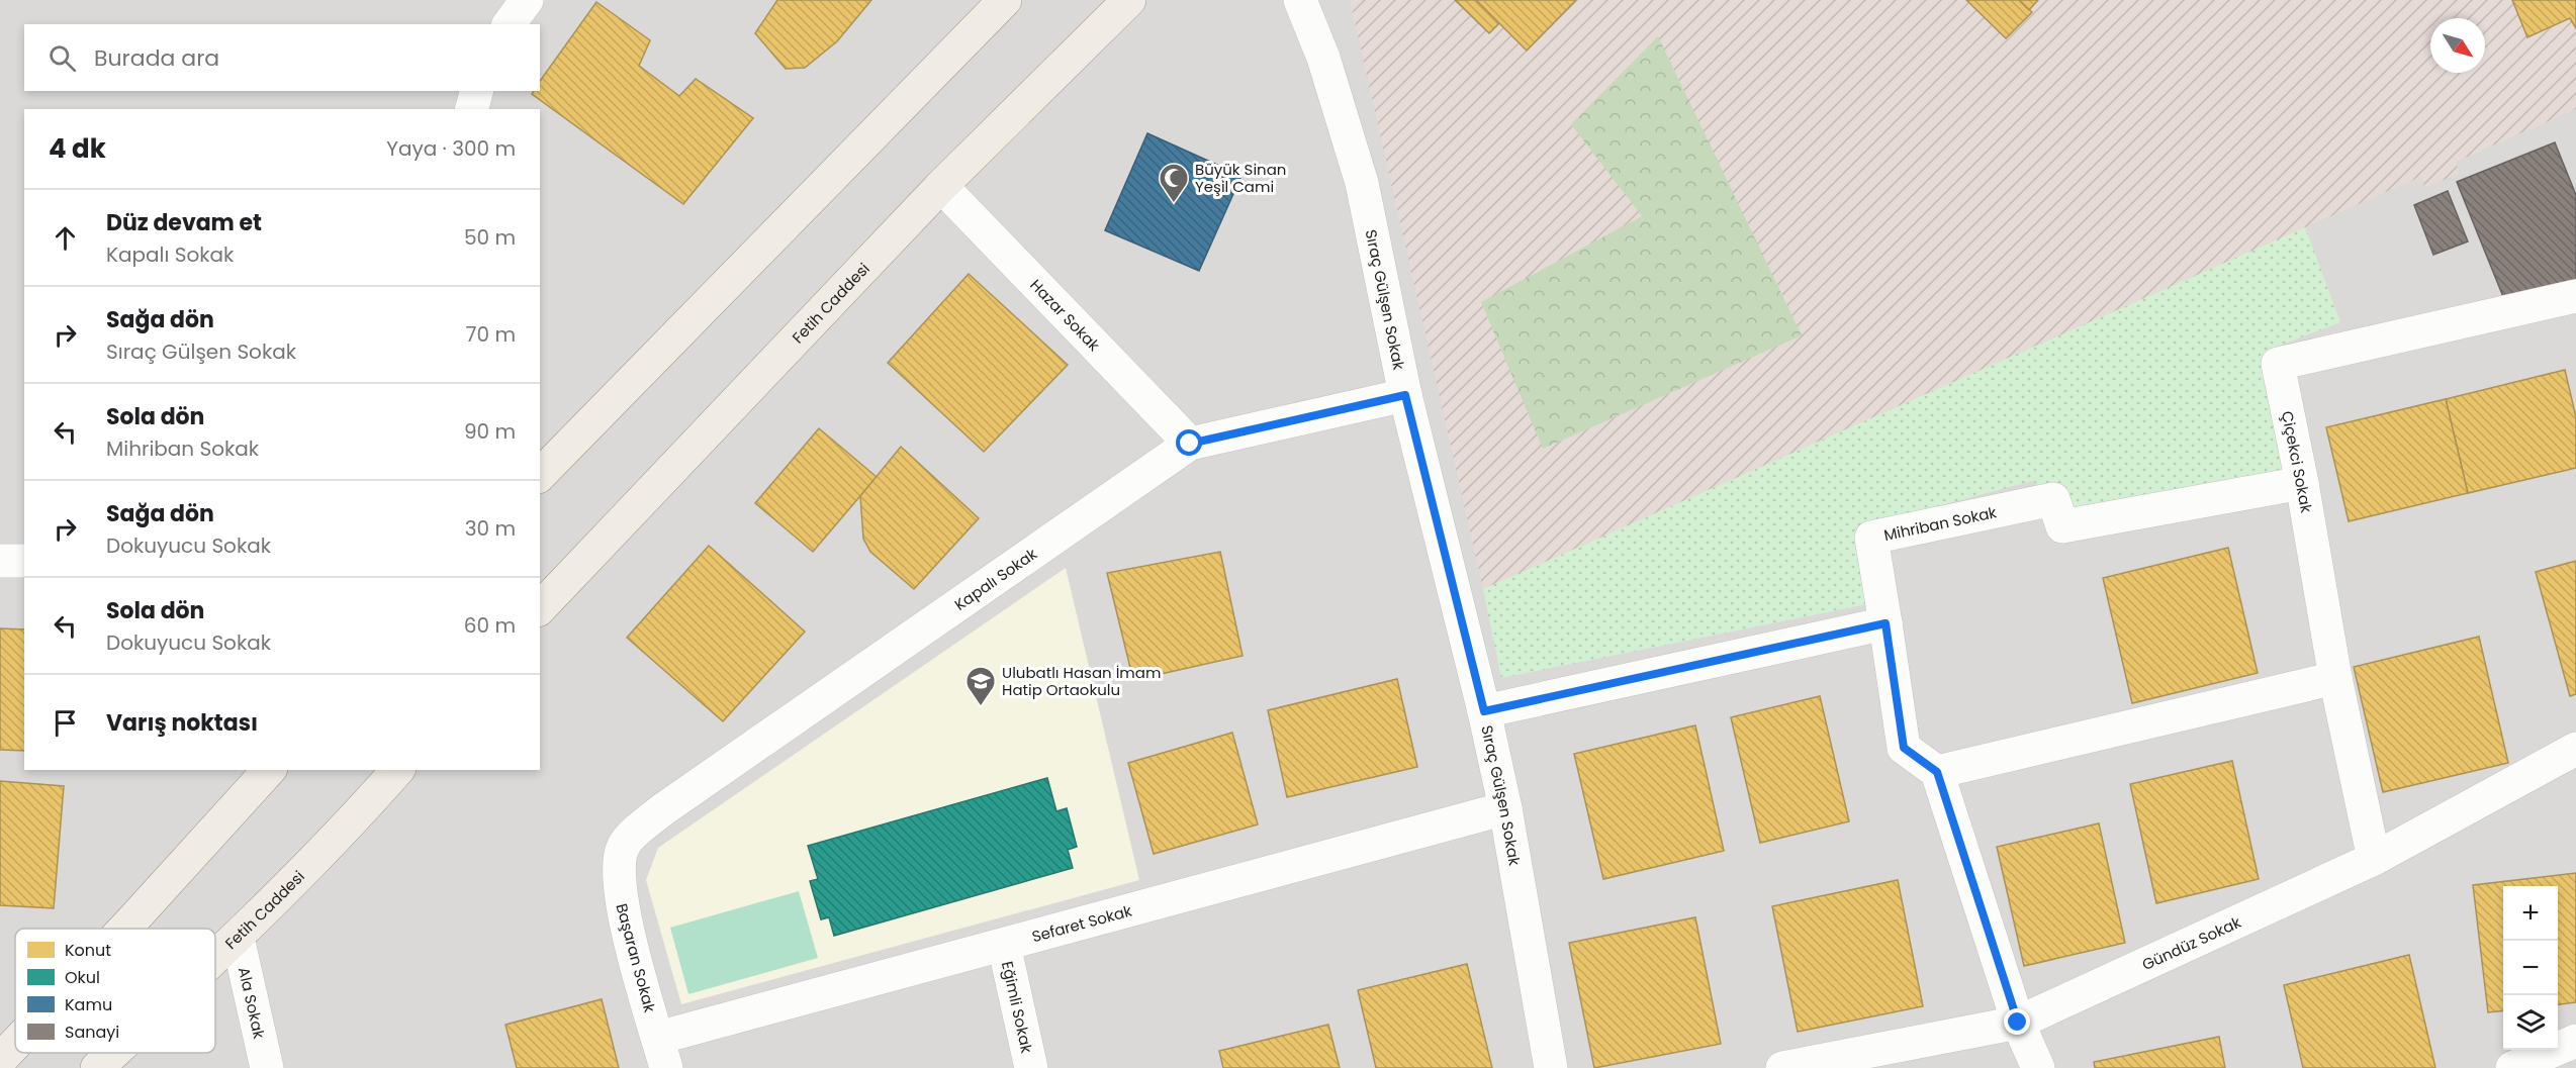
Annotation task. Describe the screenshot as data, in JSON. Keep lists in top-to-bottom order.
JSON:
{
  "streets": {
    "main road": ["Fetih Caddesi"],
    "street": [
      "Sıraç Gülşen Sokak",
      "Hazar Sokak",
      "Çiçekci Sokak",
      "Mihriban Sokak",
      "Kapalı Sokak",
      "Sefaret Sokak",
      "Gündüz Sokak",
      "Başaran Sokak",
      "Ala Sokak",
      "Eğimli Sokak"
    ]
  },
  "crossings": [
    ["Sıraç Gülşen Sokak", "Kapalı Sokak"],
    ["Sıraç Gülşen Sokak", "Sefaret Sokak"],
    ["Fetih Caddesi", "Hazar Sokak"],
    ["Fetih Caddesi", "Ala Sokak"],
    ["Hazar Sokak", "Kapalı Sokak"],
    ["Çiçekci Sokak", "Mihriban Sokak"],
    ["Çiçekci Sokak", "Gündüz Sokak"],
    ["Kapalı Sokak", "Başaran Sokak"],
    ["Sefaret Sokak", "Başaran Sokak"],
    ["Sefaret Sokak", "Eğimli Sokak"]
  ],
  "places": {
    "mosque": ["Büyük Sinan Yeşil Cami"],
    "school or university": ["Ulubatlı Hasan İmam Hatip Ortaokulu"]
  },
  "legend": [
    "Konut",
    "Okul",
    "Kamu",
    "Sanayi"
  ],
  "north": "bottom right",
  "page": {
    "search": "Burada ara",
    "heading": ["4 dk", "Yaya · 300 m"],
    "list": [
      ["Düz devam et", "Kapalı Sokak", "50 m"],
      ["Sağa dön", "Sıraç Gülşen Sokak", "70 m"],
      ["Sola dön", "Mihriban Sokak", "90 m"],
      ["Sağa dön", "Dokuyucu Sokak", "30 m"],
      ["Sola dön", "Dokuyucu Sokak", "60 m"],
      "Varış noktası"
    ],
    "map_buttons": ["+", "−"]
  }
}
